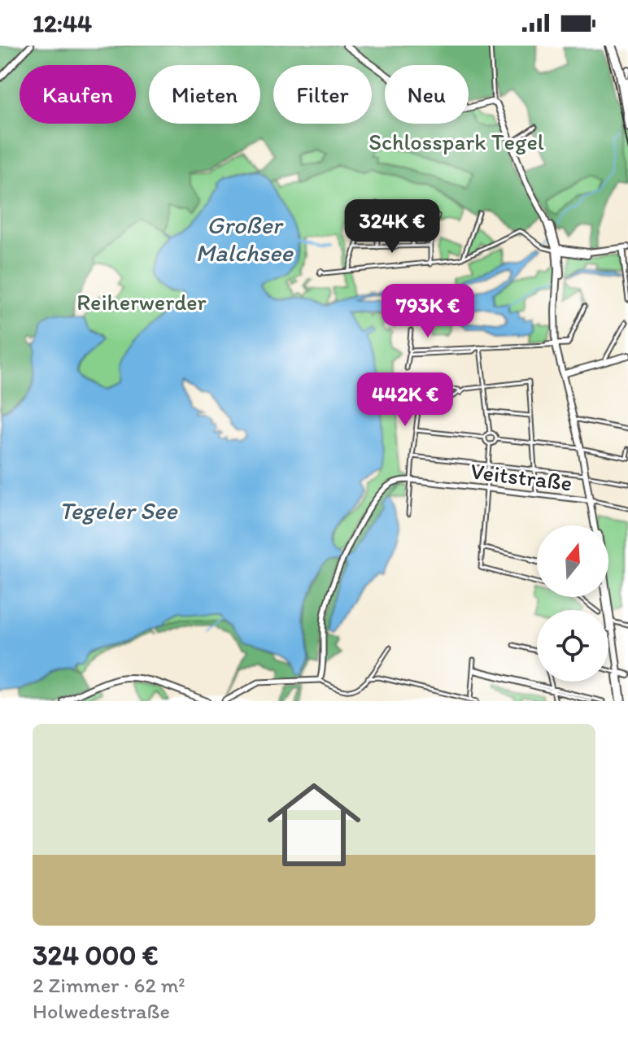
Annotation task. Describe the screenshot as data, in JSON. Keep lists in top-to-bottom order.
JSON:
{
  "streets": {
    "street": ["Veitstraße"]
  },
  "water": ["Großer Malchsee", "Tegeler See"],
  "parks": ["Schlosspark Tegel", "Reiherwerder"],
  "north": "top",
  "page": {
    "status": "12:44",
    "chip": [
      "Kaufen",
      "Mieten",
      "Filter",
      "Neu"
    ],
    "price": ["324K €", "793K €", "442K €"],
    "list": [
      {
        "name": "324 000 €",
        "note": "2 Zimmer · 62 m² · Holwedestraße"
      }
    ]
  }
}
